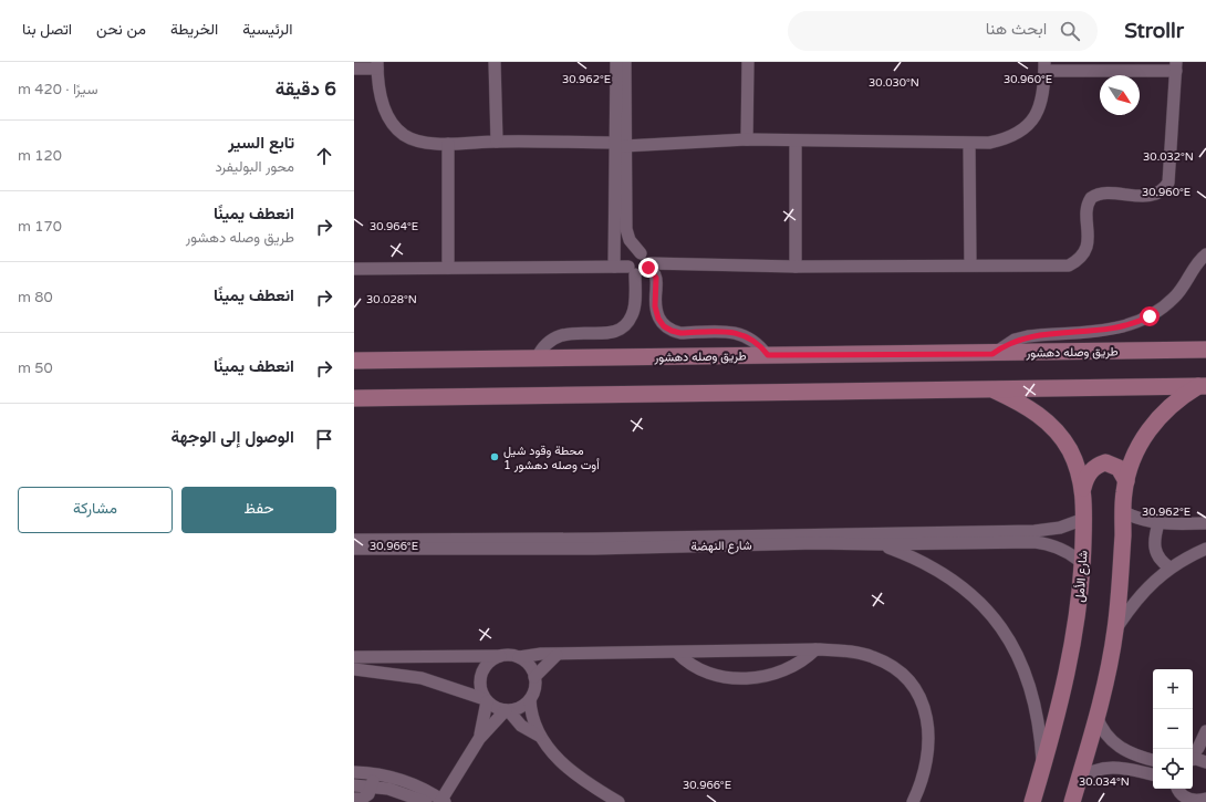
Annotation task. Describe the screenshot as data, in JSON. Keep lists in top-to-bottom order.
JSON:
{
  "streets": {
    "main road": ["طريق وصله دهشور", "شارع الأمل"],
    "street": ["شارع النهضة"]
  },
  "crossings": [
    ["شارع النهضة", "شارع الأمل"]
  ],
  "places": ["محطة وقود شيل أوت وصله دهشور 1"],
  "north": "bottom right",
  "page": {
    "header": "Strollr",
    "search": "ابحث هنا",
    "nav": [
      "الرئيسية",
      "الخريطة",
      "من نحن",
      "اتصل بنا"
    ],
    "heading": ["6 دقيقة", "سيرًا · 420 m"],
    "list": [
      ["تابع السير", "محور البوليفرد", "120 m"],
      ["انعطف يمينًا", "طريق وصله دهشور", "170 m"],
      ["انعطف يمينًا", "80 m"],
      ["انعطف يمينًا", "50 m"],
      "الوصول إلى الوجهة"
    ],
    "buttons": ["حفظ", "مشاركة"],
    "map_buttons": ["+", "−"]
  },
  "coordinates": [
    "30.962°E",
    "30.960°E",
    "30.030°N",
    "30.032°N",
    "30.964°E",
    "30.028°N",
    "30.966°E",
    "30.034°N"
  ]
}
